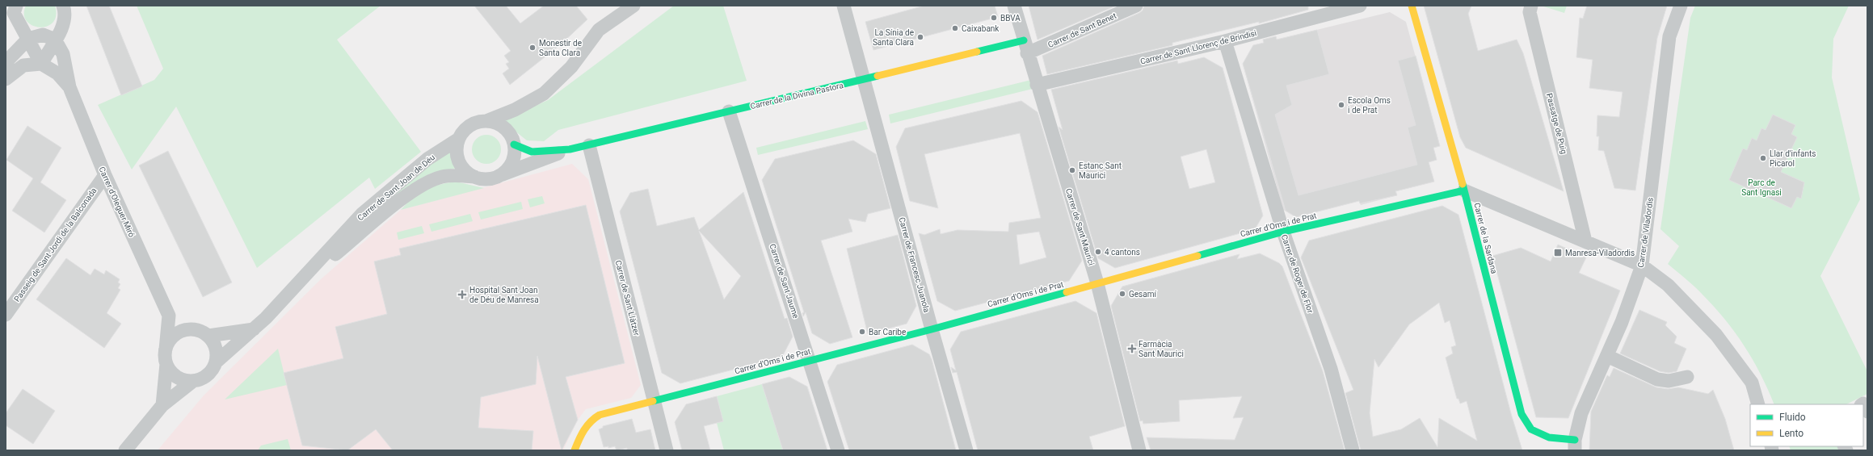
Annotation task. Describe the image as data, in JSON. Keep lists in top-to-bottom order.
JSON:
{
  "streets": {
    "street": [
      "Carrer de Sant Benet",
      "Carrer de Sant Llorenç de Brindisi",
      "Carrer de la Divina Pastora",
      "Passatge de Puig",
      "Carrer de Sant Joan de Déu",
      "Carrer d'Oleguer Miró",
      "Carrer d'Oms i de Prat",
      "Carrer de Sant Maurici",
      "Carrer de Viladordis",
      "Carrer de la Sardana",
      "Passeig de Sant Jordi de la Balconada",
      "Carrer de Francesc Juanola",
      "Carrer de Roger de Flor",
      "Carrer de Sant Jaume",
      "Carrer de Sant Llàtzer"
    ]
  },
  "crossings": [
    ["Carrer de Sant Benet", "Carrer de Sant Maurici"],
    ["Carrer de Sant Llorenç de Brindisi", "Carrer de Sant Maurici"],
    ["Carrer de Sant Llorenç de Brindisi", "Carrer de Roger de Flor"],
    ["Carrer de la Divina Pastora", "Carrer de Sant Joan de Déu"],
    ["Carrer de la Divina Pastora", "Carrer de Sant Maurici"],
    ["Carrer de la Divina Pastora", "Carrer de Francesc Juanola"],
    ["Carrer de la Divina Pastora", "Carrer de Sant Jaume"],
    ["Carrer de la Divina Pastora", "Carrer de Sant Llàtzer"],
    ["Carrer d'Oleguer Miró", "Passeig de Sant Jordi de la Balconada"],
    ["Carrer d'Oms i de Prat", "Carrer de Sant Maurici"],
    ["Carrer d'Oms i de Prat", "Carrer de la Sardana"],
    ["Carrer d'Oms i de Prat", "Carrer de Francesc Juanola"],
    ["Carrer d'Oms i de Prat", "Carrer de Roger de Flor"],
    ["Carrer d'Oms i de Prat", "Carrer de Sant Jaume"],
    ["Carrer d'Oms i de Prat", "Carrer de Sant Llàtzer"],
    ["Carrer de Viladordis", "Carrer de la Sardana"]
  ],
  "parks": ["Parc de Sant Ignasi"],
  "places": {
    "other": [
      "BBVA",
      "Caixabank",
      "La Sínia de Santa Clara",
      "Monestir de Santa Clara",
      "Escola Oms i de Prat",
      "Llar d'infants Picarol",
      "Estanc Sant Maurici",
      "4 cantons",
      "Gesamí",
      "Bar Caribe"
    ],
    "transit": ["Manresa-Viladordis"],
    "health": ["Hospital Sant Joan de Déu de Manresa", "Farmàcia Sant Maurici"]
  },
  "legend": ["Fluido", "Lento"]
}
